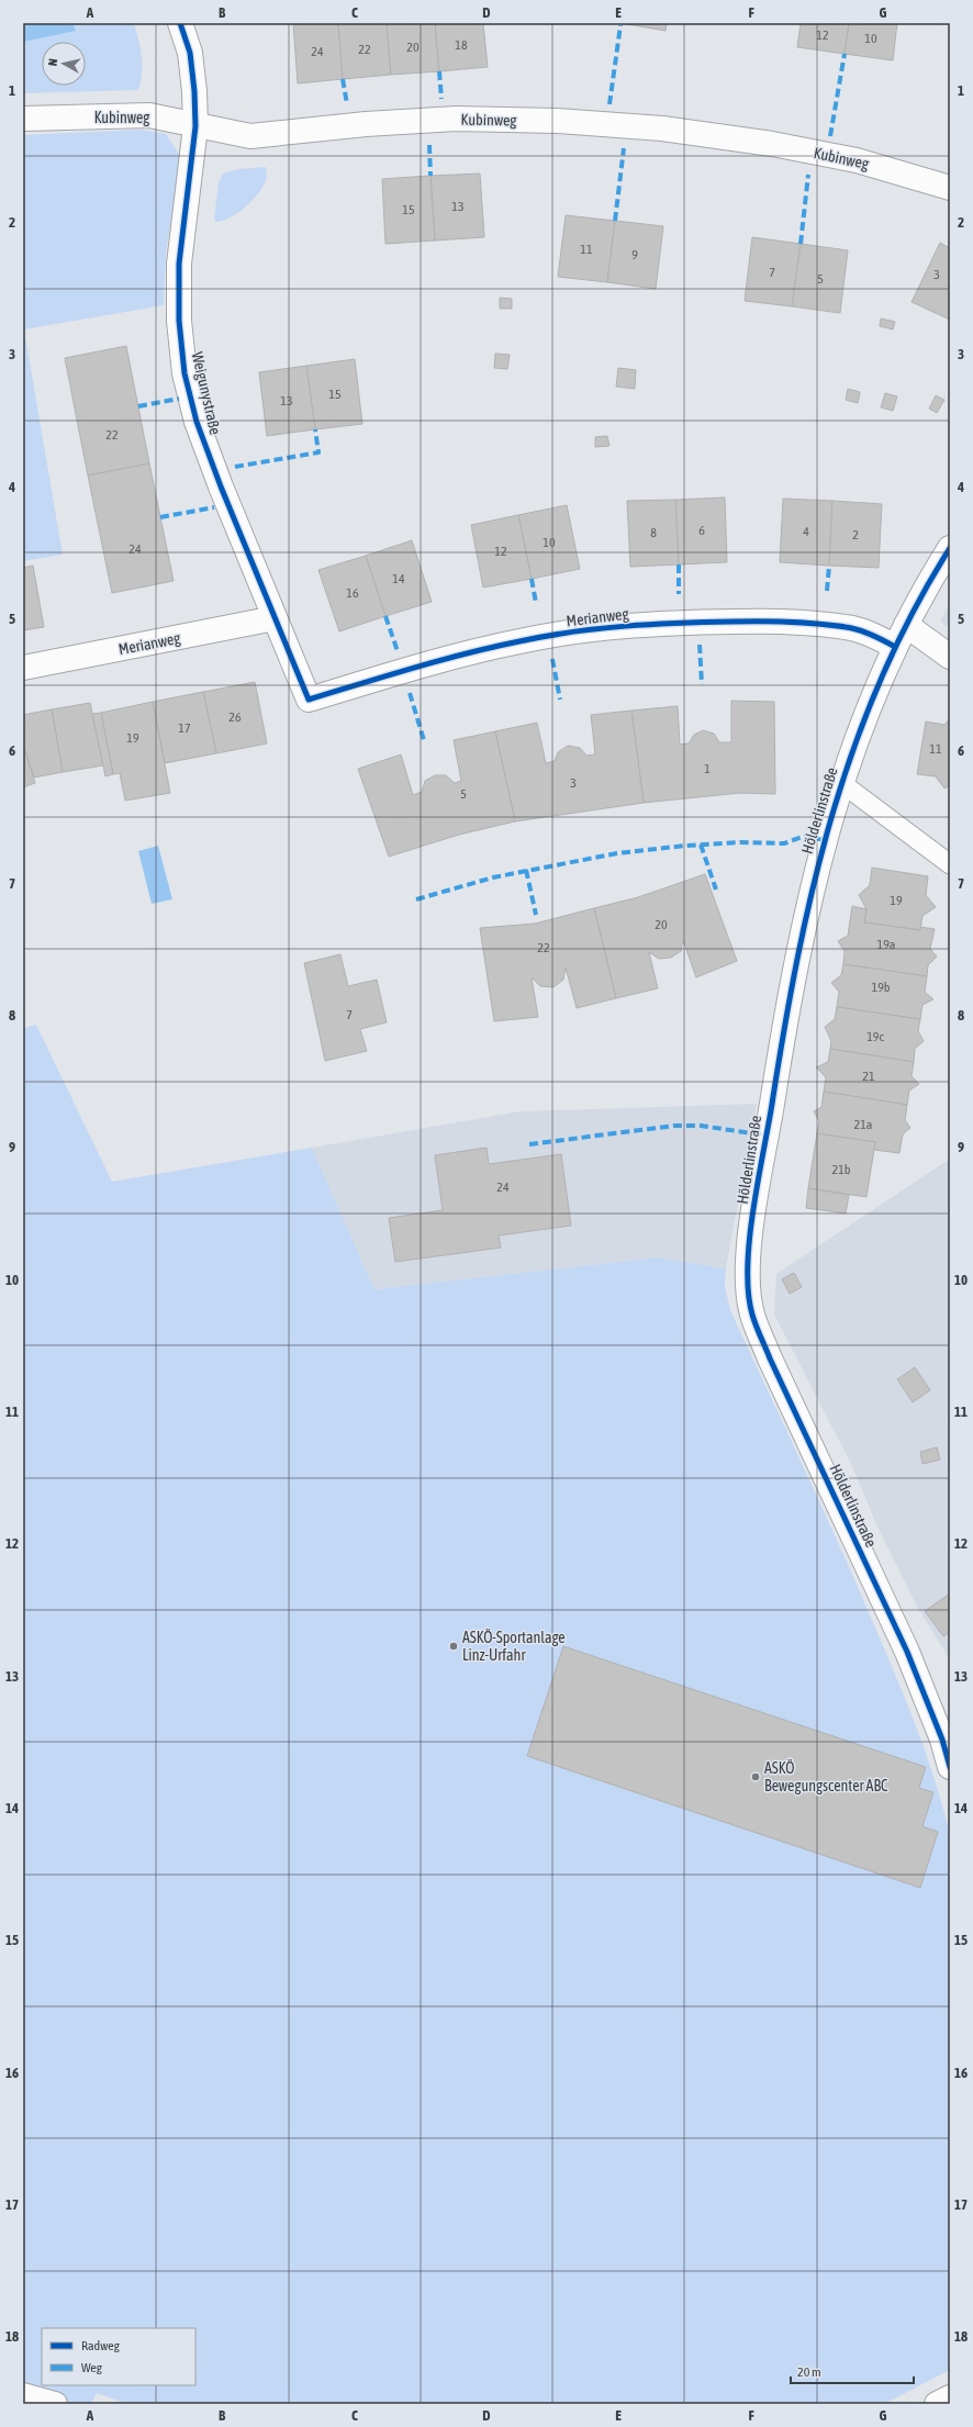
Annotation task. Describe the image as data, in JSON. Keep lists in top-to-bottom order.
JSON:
{
  "streets": {
    "street": [
      "Kubinweg",
      "Weigunystraße",
      "Merianweg",
      "Hölderlinstraße"
    ]
  },
  "crossings": [
    ["Kubinweg", "Weigunystraße"],
    ["Weigunystraße", "Merianweg"],
    ["Merianweg", "Hölderlinstraße"]
  ],
  "places": ["ASKÖ-Sportanlage Linz-Urfahr", "ASKÖ Bewegungscenter ABC"],
  "house_numbers": [
    "12",
    "10",
    "18",
    "20",
    "22",
    "24",
    "13",
    "15",
    "11",
    "9",
    "7",
    "3",
    "5",
    "15",
    "13",
    "22",
    "6",
    "4",
    "8",
    "2",
    "10",
    "24",
    "12",
    "14",
    "16",
    "26",
    "17",
    "19",
    "11",
    "1",
    "3",
    "5",
    "19",
    "20",
    "19a",
    "22",
    "19b",
    "7",
    "19c",
    "21",
    "21a",
    "21b",
    "24"
  ],
  "legend": ["Radweg", "Weg"],
  "scale_bar": "20 m",
  "north": "left",
  "grid": {
    "columns": [
      "A",
      "B",
      "C",
      "D",
      "E",
      "F",
      "G"
    ],
    "rows": [
      "1",
      "2",
      "3",
      "4",
      "5",
      "6",
      "7",
      "8",
      "9",
      "10",
      "11",
      "12",
      "13",
      "14",
      "15",
      "16",
      "17",
      "18"
    ]
  }
}
